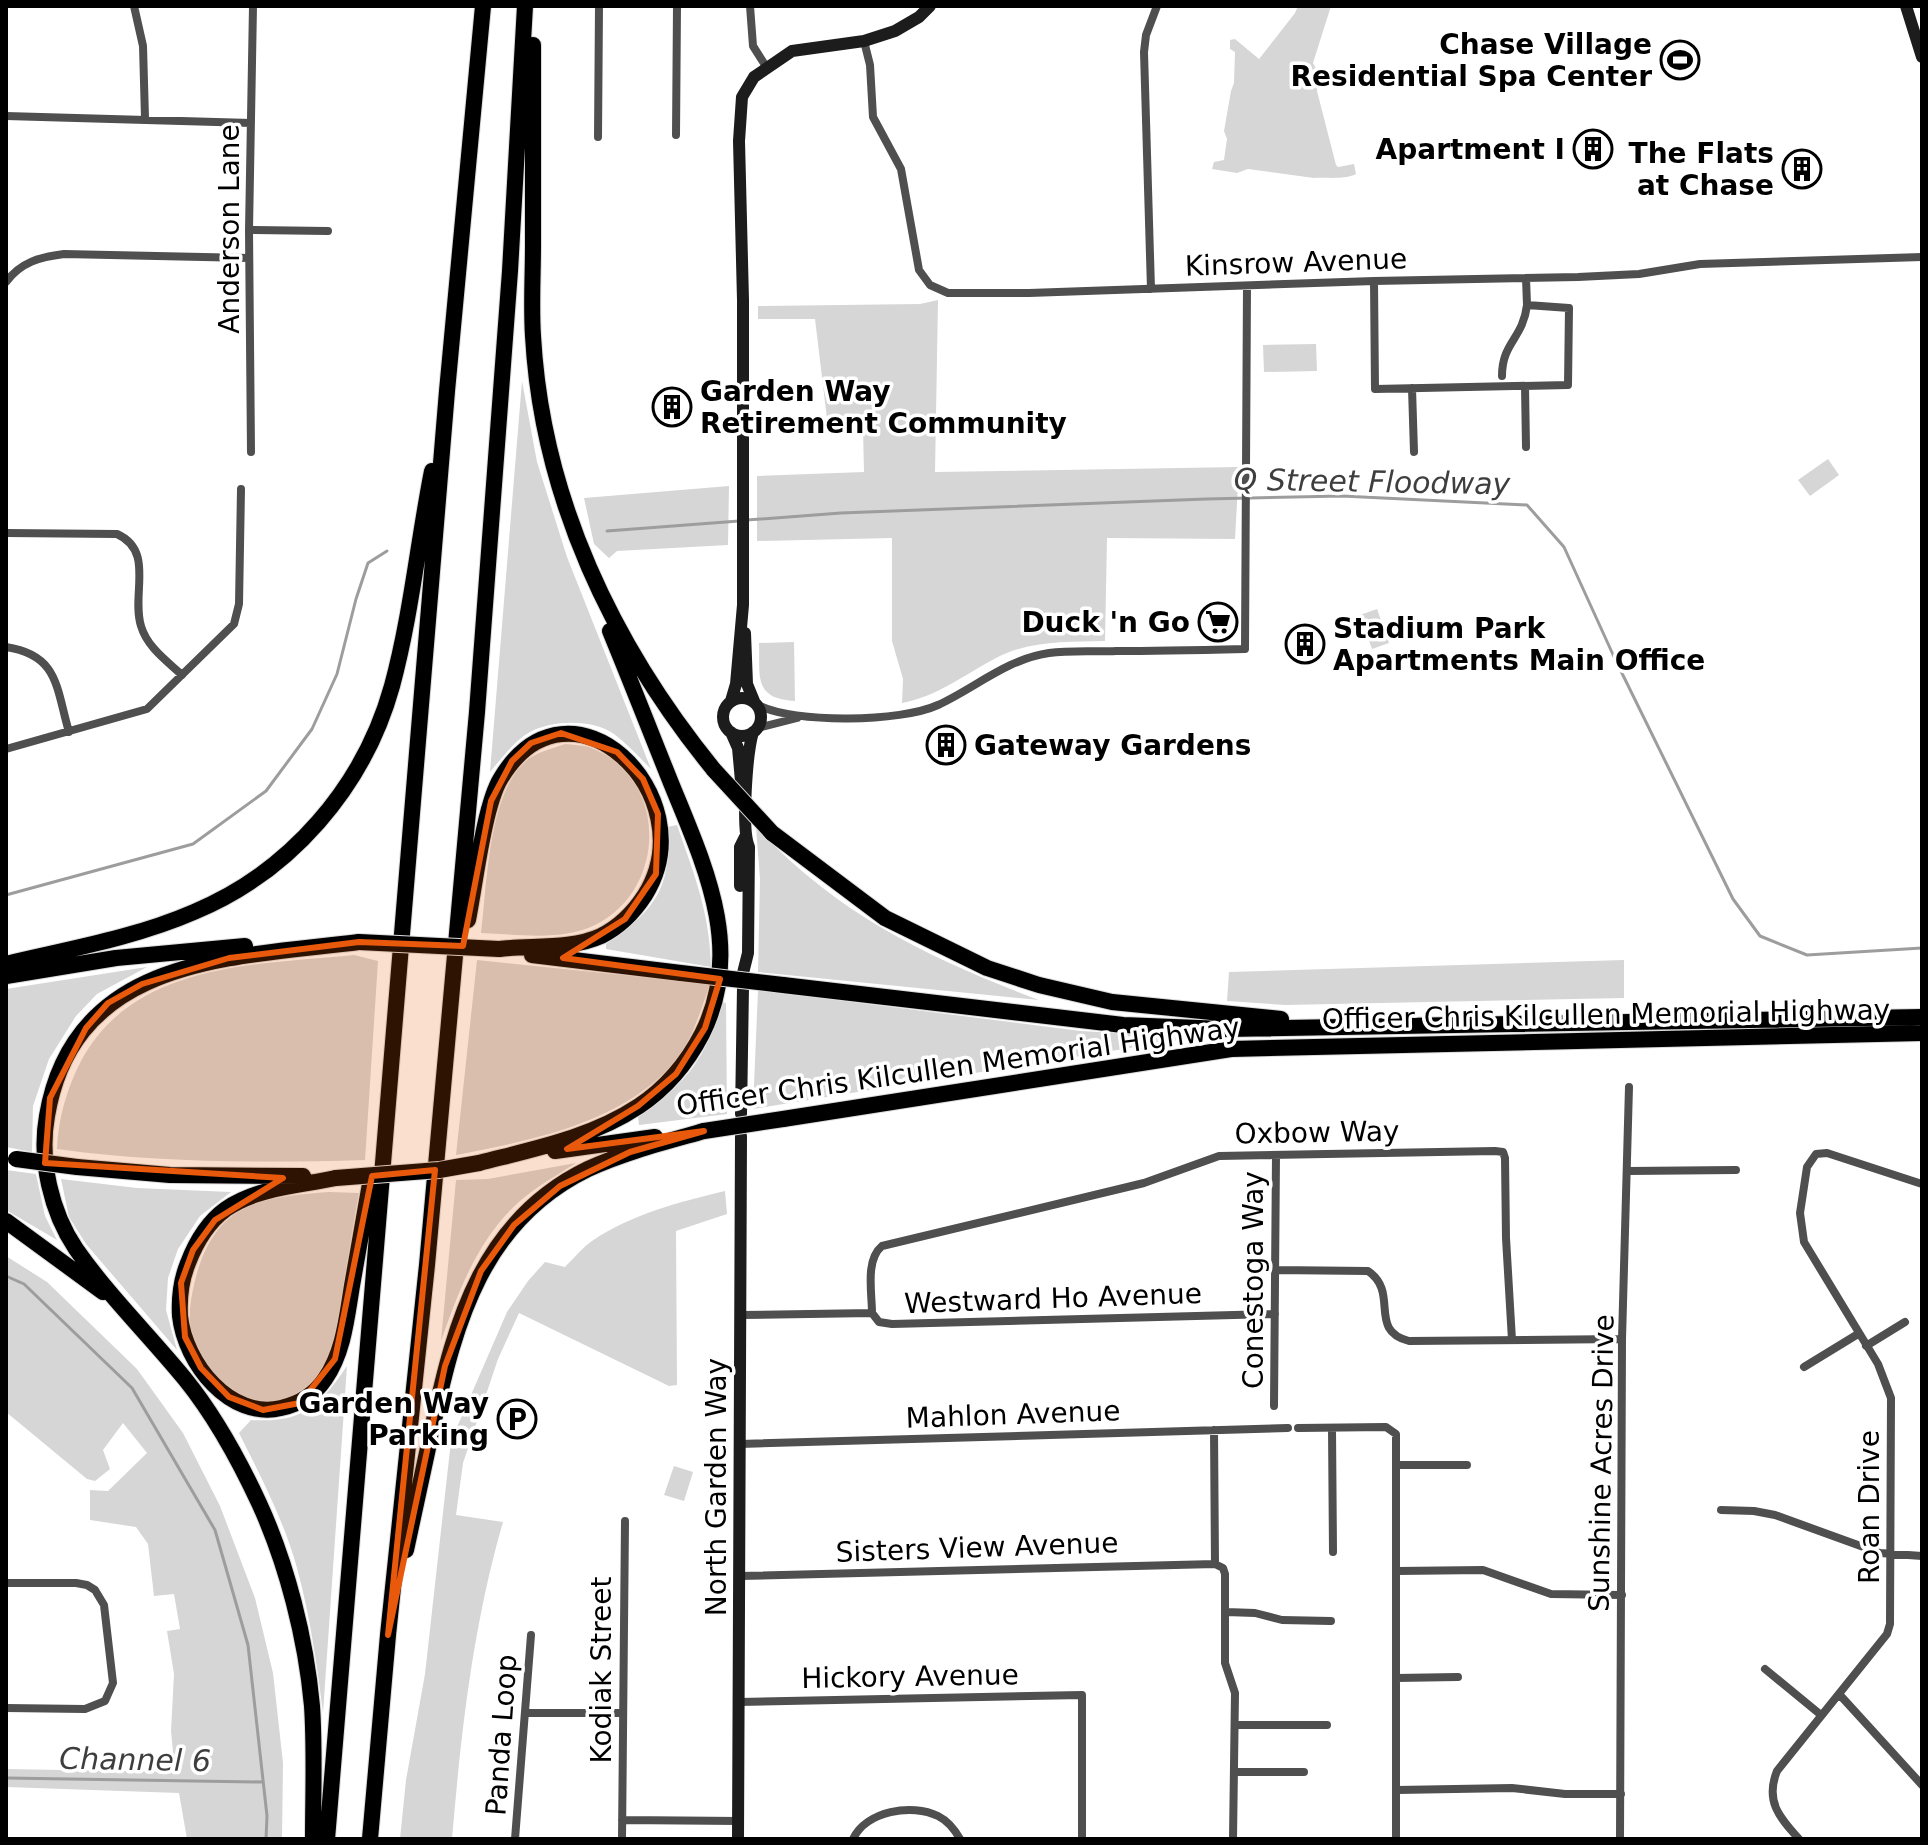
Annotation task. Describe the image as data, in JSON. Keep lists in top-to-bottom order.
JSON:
{
  "streets": {
    "highway": ["Officer Chris Kilcullen Memorial Highway"],
    "street": [
      "Anderson Lane",
      "Kinsrow Avenue",
      "Oxbow Way",
      "Conestoga Way",
      "Westward Ho Avenue",
      "Mahlon Avenue",
      "Sunshine Acres Drive",
      "North Garden Way",
      "Roan Drive",
      "Sisters View Avenue",
      "Kodiak Street",
      "Hickory Avenue",
      "Panda Loop"
    ]
  },
  "crossings": [
    ["Oxbow Way", "Conestoga Way"],
    ["Oxbow Way", "Westward Ho Avenue"],
    ["Conestoga Way", "Westward Ho Avenue"],
    ["Westward Ho Avenue", "North Garden Way"],
    ["Mahlon Avenue", "North Garden Way"],
    ["North Garden Way", "Sisters View Avenue"],
    ["North Garden Way", "Hickory Avenue"]
  ],
  "water": ["Q Street Floodway", "Channel 6"],
  "places": {
    "sports": ["Chase Village Residential Spa Center"],
    "building": [
      "Apartment I",
      "The Flats at Chase",
      "Garden Way Retirement Community",
      "Stadium Park Apartments Main Office",
      "Gateway Gardens"
    ],
    "supermarket": ["Duck 'n Go"],
    "parking": ["Garden Way Parking"]
  }
}
